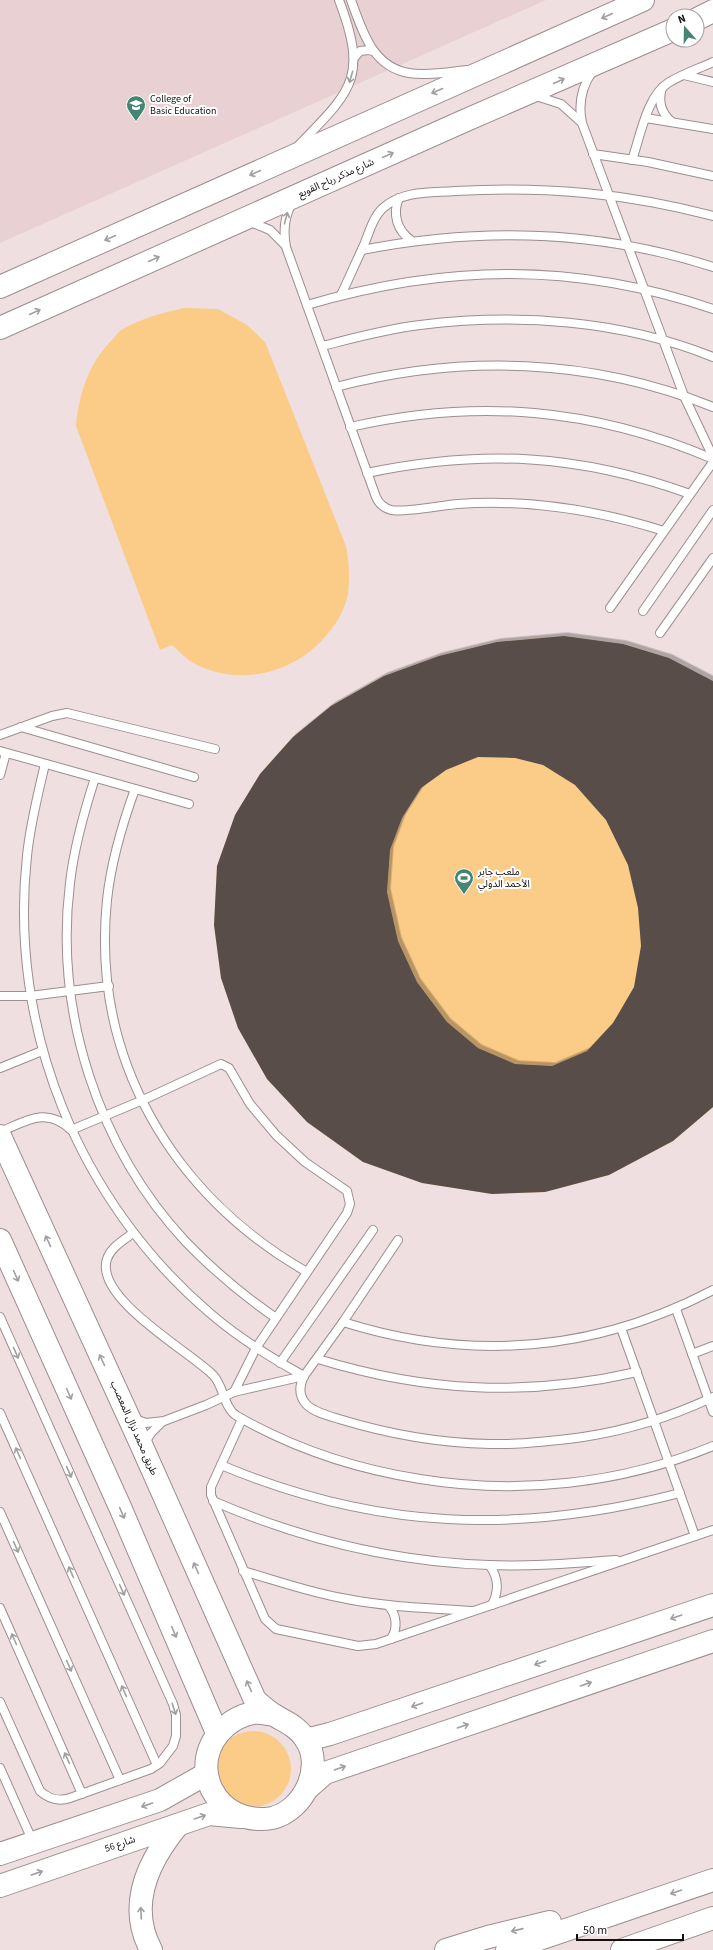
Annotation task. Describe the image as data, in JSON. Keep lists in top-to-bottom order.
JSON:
{
  "streets": {
    "main road": ["شارع مذكر رباح القوبع", "طريق محمد نزال المعصب", "شارع 56"]
  },
  "crossings": [
    ["طريق محمد نزال المعصب", "شارع 56"]
  ],
  "places": {
    "school or university": ["College of Basic Education"],
    "sports": ["ملعب جابر الأحمد الدولي"]
  },
  "scale_bar": "50 m",
  "north": "top"
}
